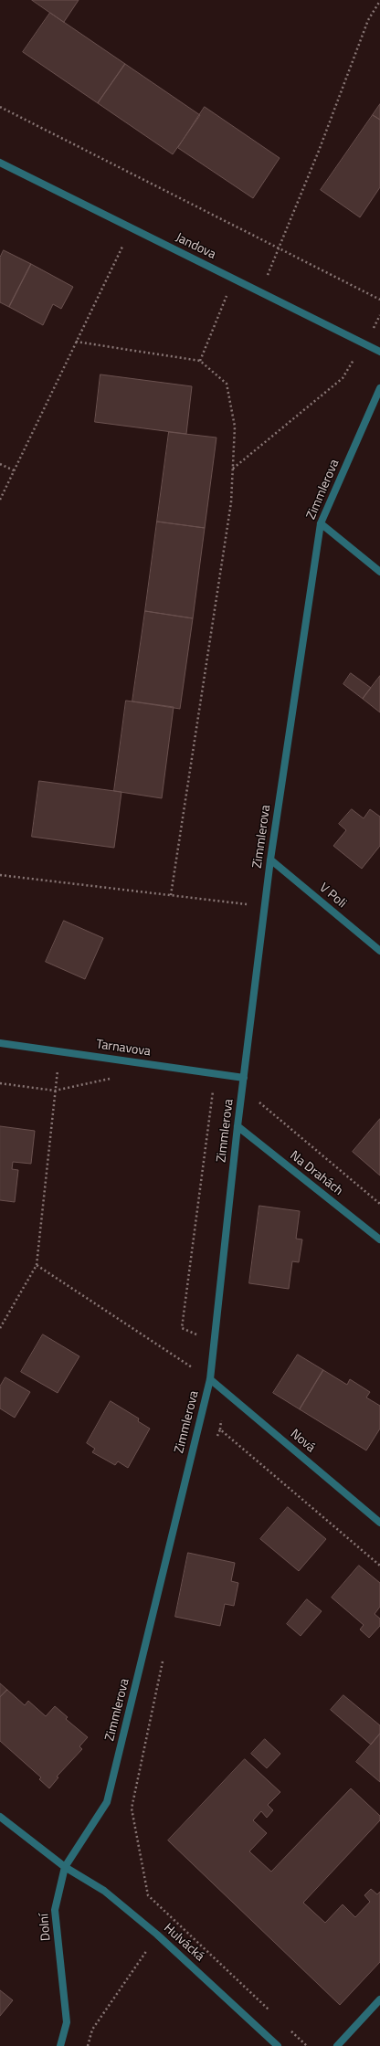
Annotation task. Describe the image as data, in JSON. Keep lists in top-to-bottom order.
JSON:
{
  "streets": {
    "street": [
      "Jandova",
      "Zimmlerova",
      "V Poli",
      "Tarnavova",
      "Na Drahách",
      "Nová",
      "Dolní",
      "Hulvácká"
    ]
  },
  "crossings": [
    ["Zimmlerova", "V Poli"],
    ["Zimmlerova", "Tarnavova"],
    ["Zimmlerova", "Na Drahách"],
    ["Zimmlerova", "Nová"],
    ["Zimmlerova", "Dolní"],
    ["Zimmlerova", "Hulvácká"],
    ["Dolní", "Hulvácká"]
  ]
}
